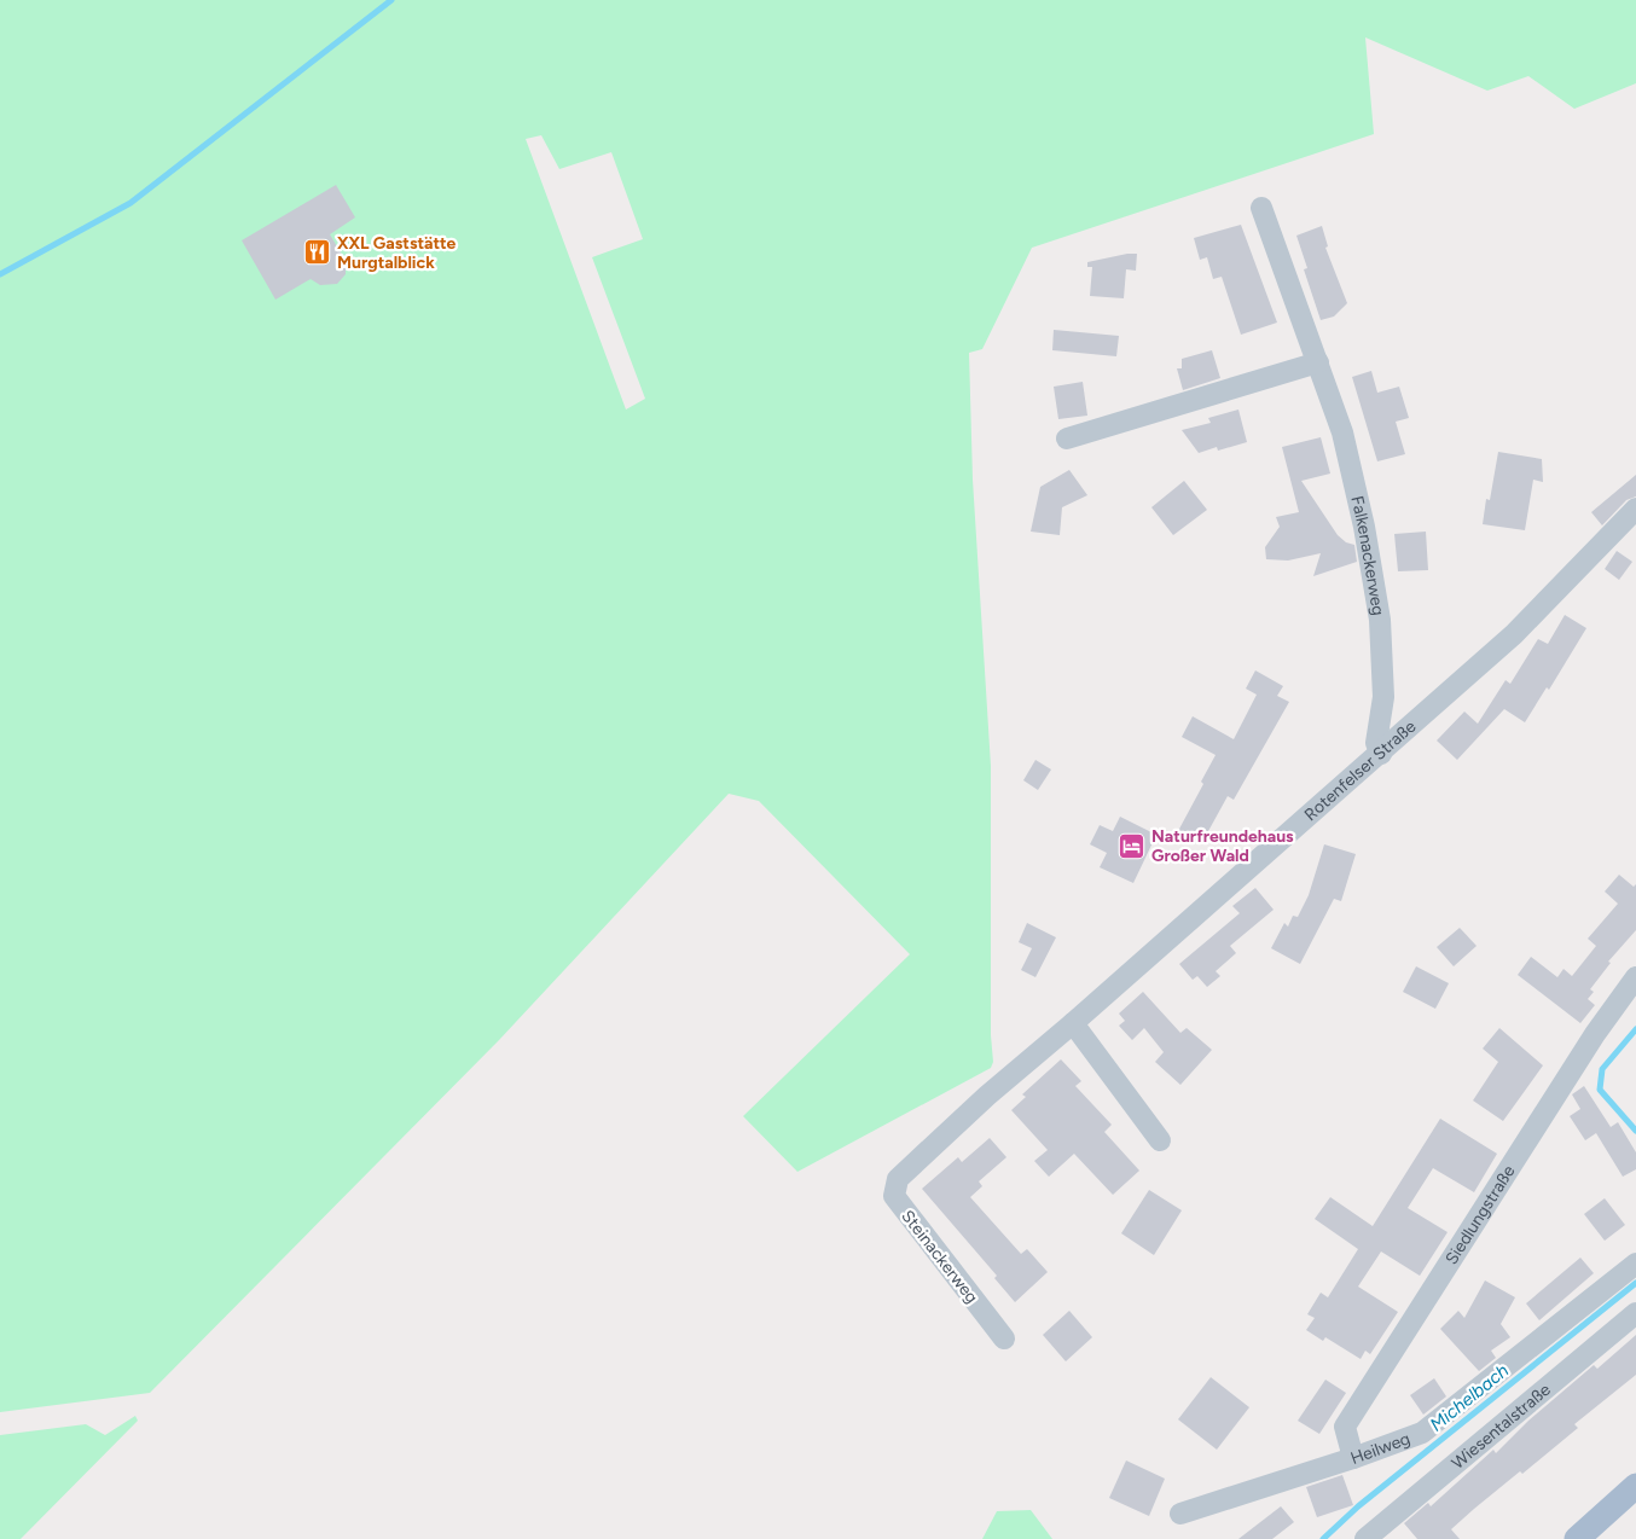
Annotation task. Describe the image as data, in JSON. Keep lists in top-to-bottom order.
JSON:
{
  "streets": {
    "street": [
      "Falkenackerweg",
      "Rotenfelser Straße",
      "Siedlungstraße",
      "Steinackerweg",
      "Wiesentalstraße",
      "Heilweg"
    ]
  },
  "crossings": [
    ["Falkenackerweg", "Rotenfelser Straße"],
    ["Rotenfelser Straße", "Steinackerweg"],
    ["Siedlungstraße", "Heilweg"]
  ],
  "water": ["Michelbach"],
  "places": {
    "restaurant": ["XXL Gaststätte Murgtalblick"],
    "hotel": ["Naturfreundehaus Großer Wald"]
  }
}
